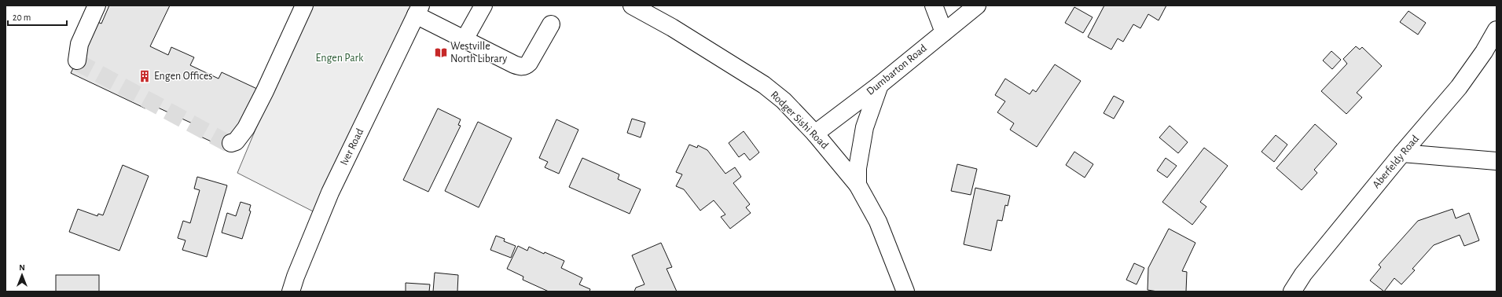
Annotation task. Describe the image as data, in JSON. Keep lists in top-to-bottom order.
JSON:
{
  "streets": {
    "street": [
      "Dumbarton Road",
      "Rodger Sishi Road",
      "Iver Road",
      "Aberfeldy Road"
    ]
  },
  "crossings": [
    ["Dumbarton Road", "Rodger Sishi Road"]
  ],
  "parks": ["Engen Park"],
  "places": {
    "library": ["Westville North Library"],
    "building": ["Engen Offices"]
  },
  "scale_bar": "20 m",
  "north": "top"
}
